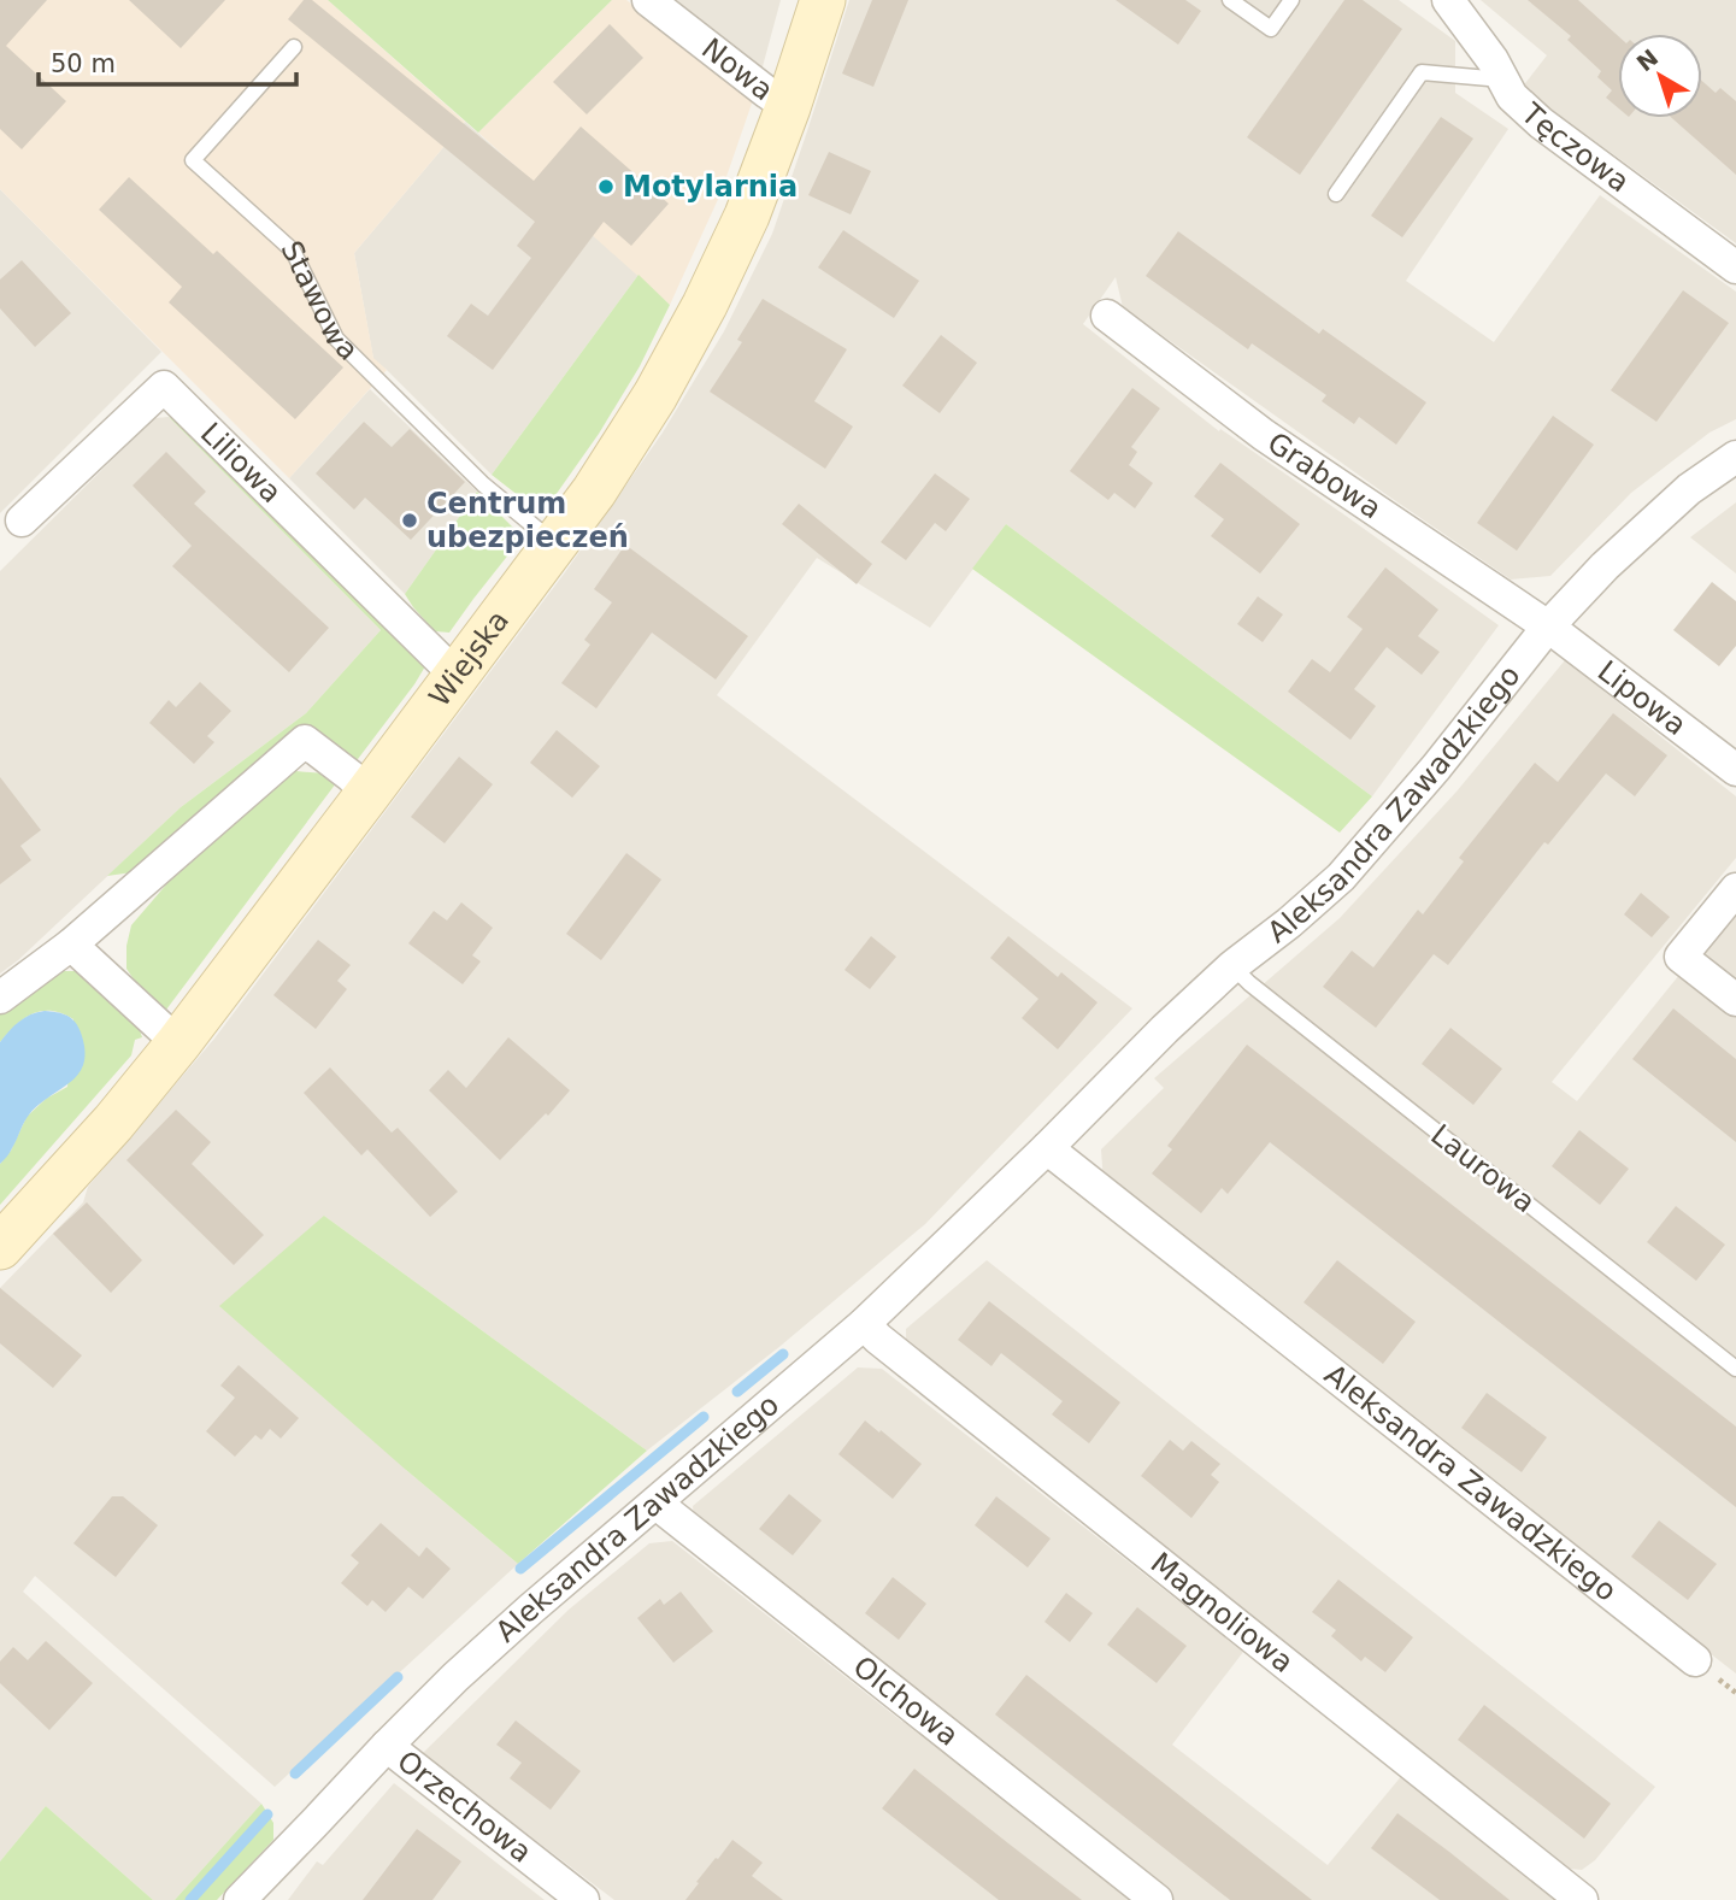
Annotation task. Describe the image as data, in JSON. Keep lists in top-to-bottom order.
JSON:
{
  "streets": {
    "street": [
      "Nowa",
      "Tęczowa",
      "Liliowa",
      "Grabowa",
      "Wiejska",
      "Lipowa",
      "Aleksandra Zawadzkiego",
      "Magnoliowa",
      "Olchowa",
      "Orzechowa"
    ],
    "lane": ["Stawowa", "Laurowa"]
  },
  "crossings": [
    ["Nowa", "Wiejska"],
    ["Stawowa", "Wiejska"],
    ["Liliowa", "Wiejska"],
    ["Grabowa", "Lipowa"],
    ["Grabowa", "Aleksandra Zawadzkiego"],
    ["Lipowa", "Aleksandra Zawadzkiego"],
    ["Aleksandra Zawadzkiego", "Laurowa"],
    ["Aleksandra Zawadzkiego", "Magnoliowa"],
    ["Aleksandra Zawadzkiego", "Olchowa"],
    ["Aleksandra Zawadzkiego", "Orzechowa"]
  ],
  "places": ["Motylarnia", "Centrum ubezpieczeń"],
  "scale_bar": "50 m",
  "north": "top left"
}
